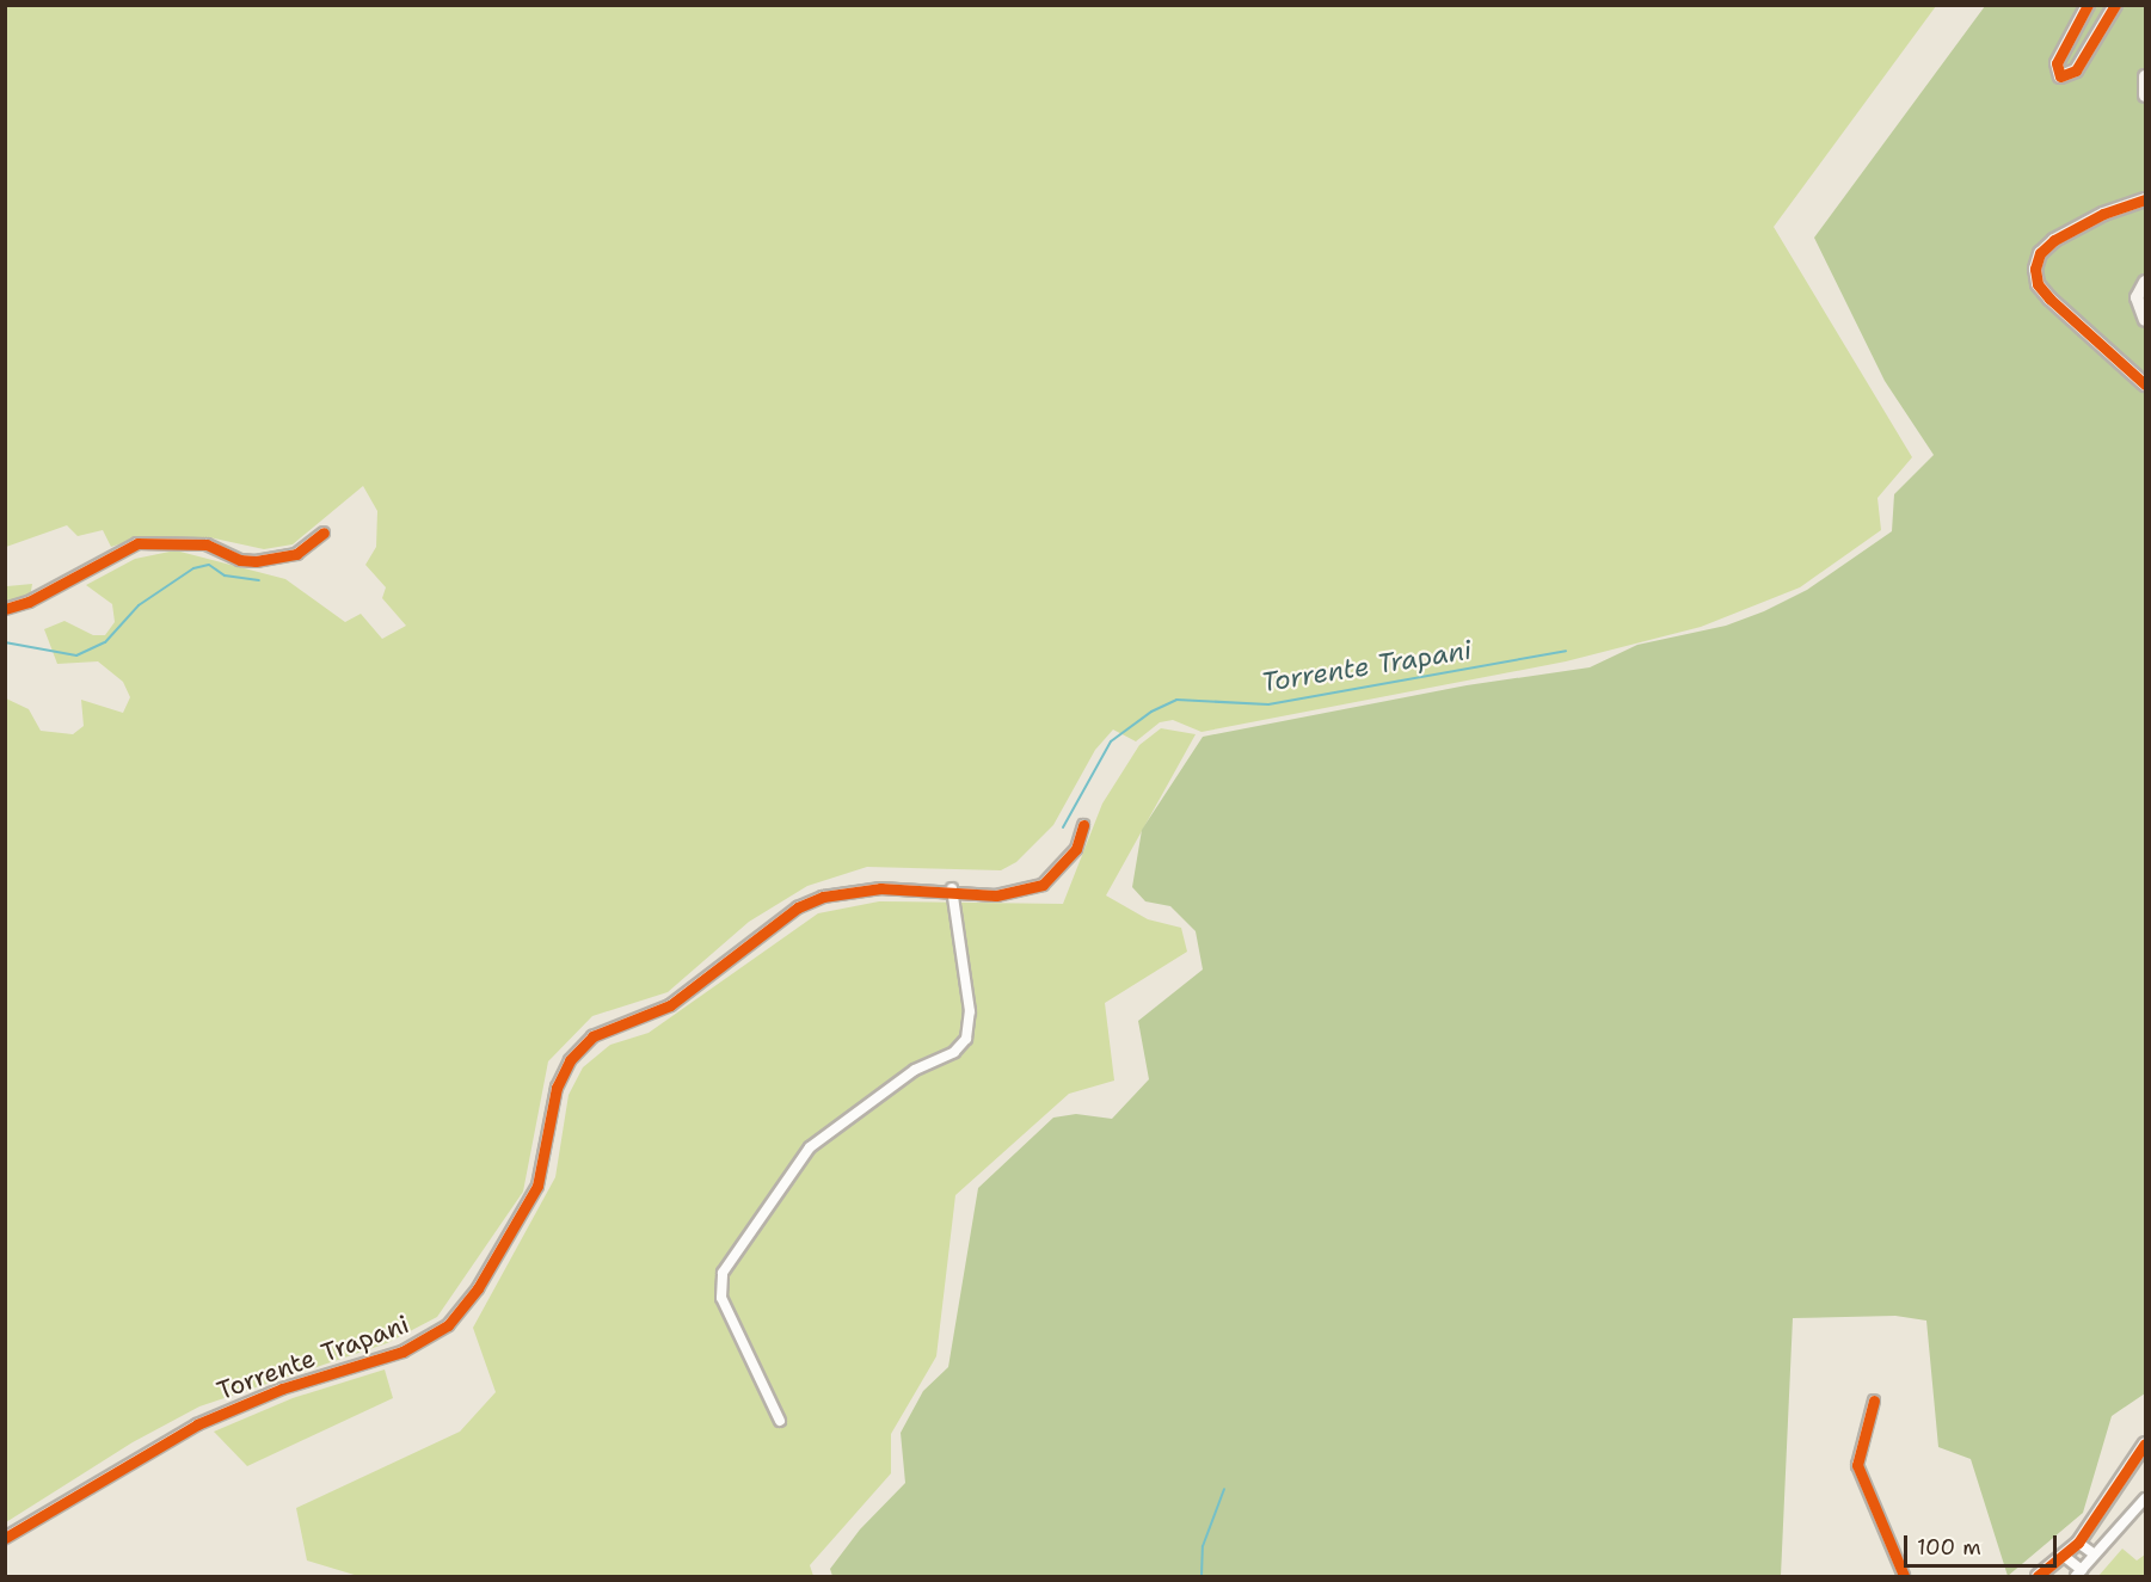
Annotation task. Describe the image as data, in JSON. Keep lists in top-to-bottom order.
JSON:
{
  "streets": {
    "cycle path": ["Torrente Trapani"]
  },
  "water": ["Torrente Trapani"],
  "scale_bar": "100 m"
}
